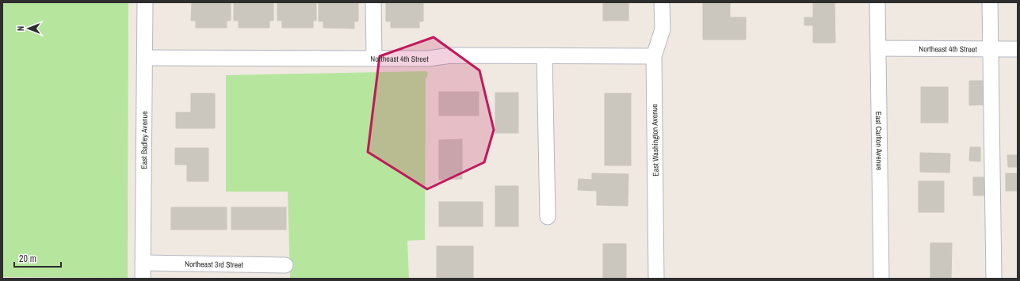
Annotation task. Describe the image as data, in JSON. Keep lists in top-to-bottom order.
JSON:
{
  "streets": {
    "street": [
      "Northeast 4th Street",
      "East Washington Avenue",
      "East Badley Avenue",
      "East Carlton Avenue",
      "Northeast 3rd Street"
    ]
  },
  "crossings": [
    ["Northeast 4th Street", "East Washington Avenue"],
    ["Northeast 4th Street", "East Badley Avenue"],
    ["Northeast 4th Street", "East Carlton Avenue"],
    ["East Badley Avenue", "Northeast 3rd Street"]
  ],
  "scale_bar": "20 m",
  "north": "left"
}
